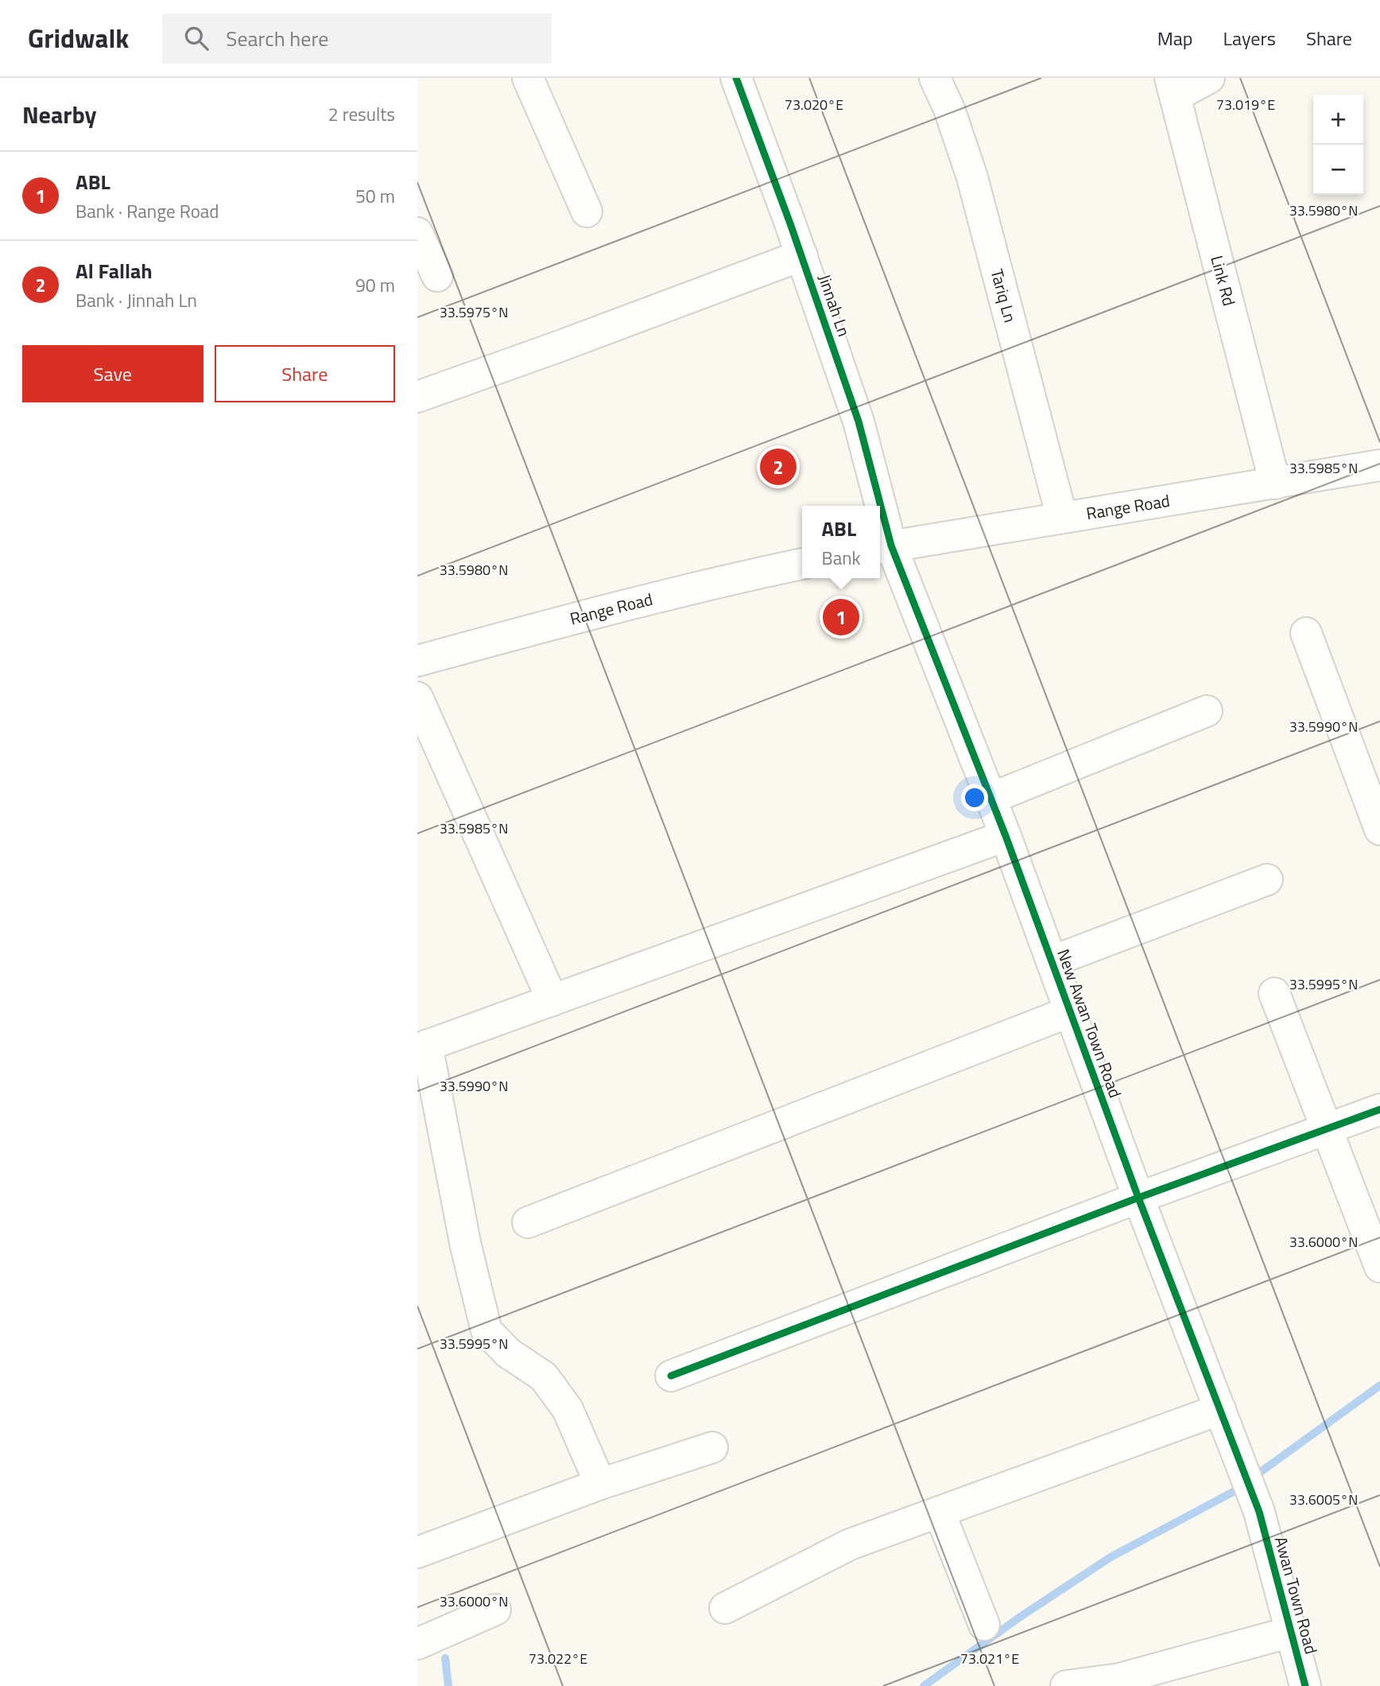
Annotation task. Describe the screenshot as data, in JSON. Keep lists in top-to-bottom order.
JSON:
{
  "streets": {
    "street": [
      "Link Rd",
      "Tariq Ln",
      "Jinnah Ln",
      "Range Road",
      "New Awan Town Road",
      "Awan Town Road"
    ]
  },
  "crossings": [
    ["Link Rd", "Range Road"],
    ["Tariq Ln", "Range Road"],
    ["Jinnah Ln", "Range Road"],
    ["Jinnah Ln", "New Awan Town Road"],
    ["Range Road", "New Awan Town Road"],
    ["New Awan Town Road", "Awan Town Road"]
  ],
  "page": {
    "header": "Gridwalk",
    "search": "Search here",
    "nav": ["Map", "Layers", "Share"],
    "heading": ["Nearby", "2 results"],
    "map_buttons": ["+", "−"],
    "list": [
      {
        "mark": "1",
        "name": "ABL",
        "note": "Bank · Range Road",
        "value": "50 m"
      },
      {
        "mark": "2",
        "name": "Al Fallah",
        "note": "Bank · Jinnah Ln",
        "value": "90 m"
      }
    ],
    "buttons": ["Save", "Share"],
    "pins": ["2", "1"],
    "popup": ["ABL", "Bank"]
  },
  "coordinates": [
    "73.020°E",
    "73.019°E",
    "33.5980°N",
    "33.5975°N",
    "33.5985°N",
    "33.5990°N",
    "33.5995°N",
    "33.6000°N",
    "33.6005°N",
    "73.022°E",
    "73.021°E"
  ]
}
